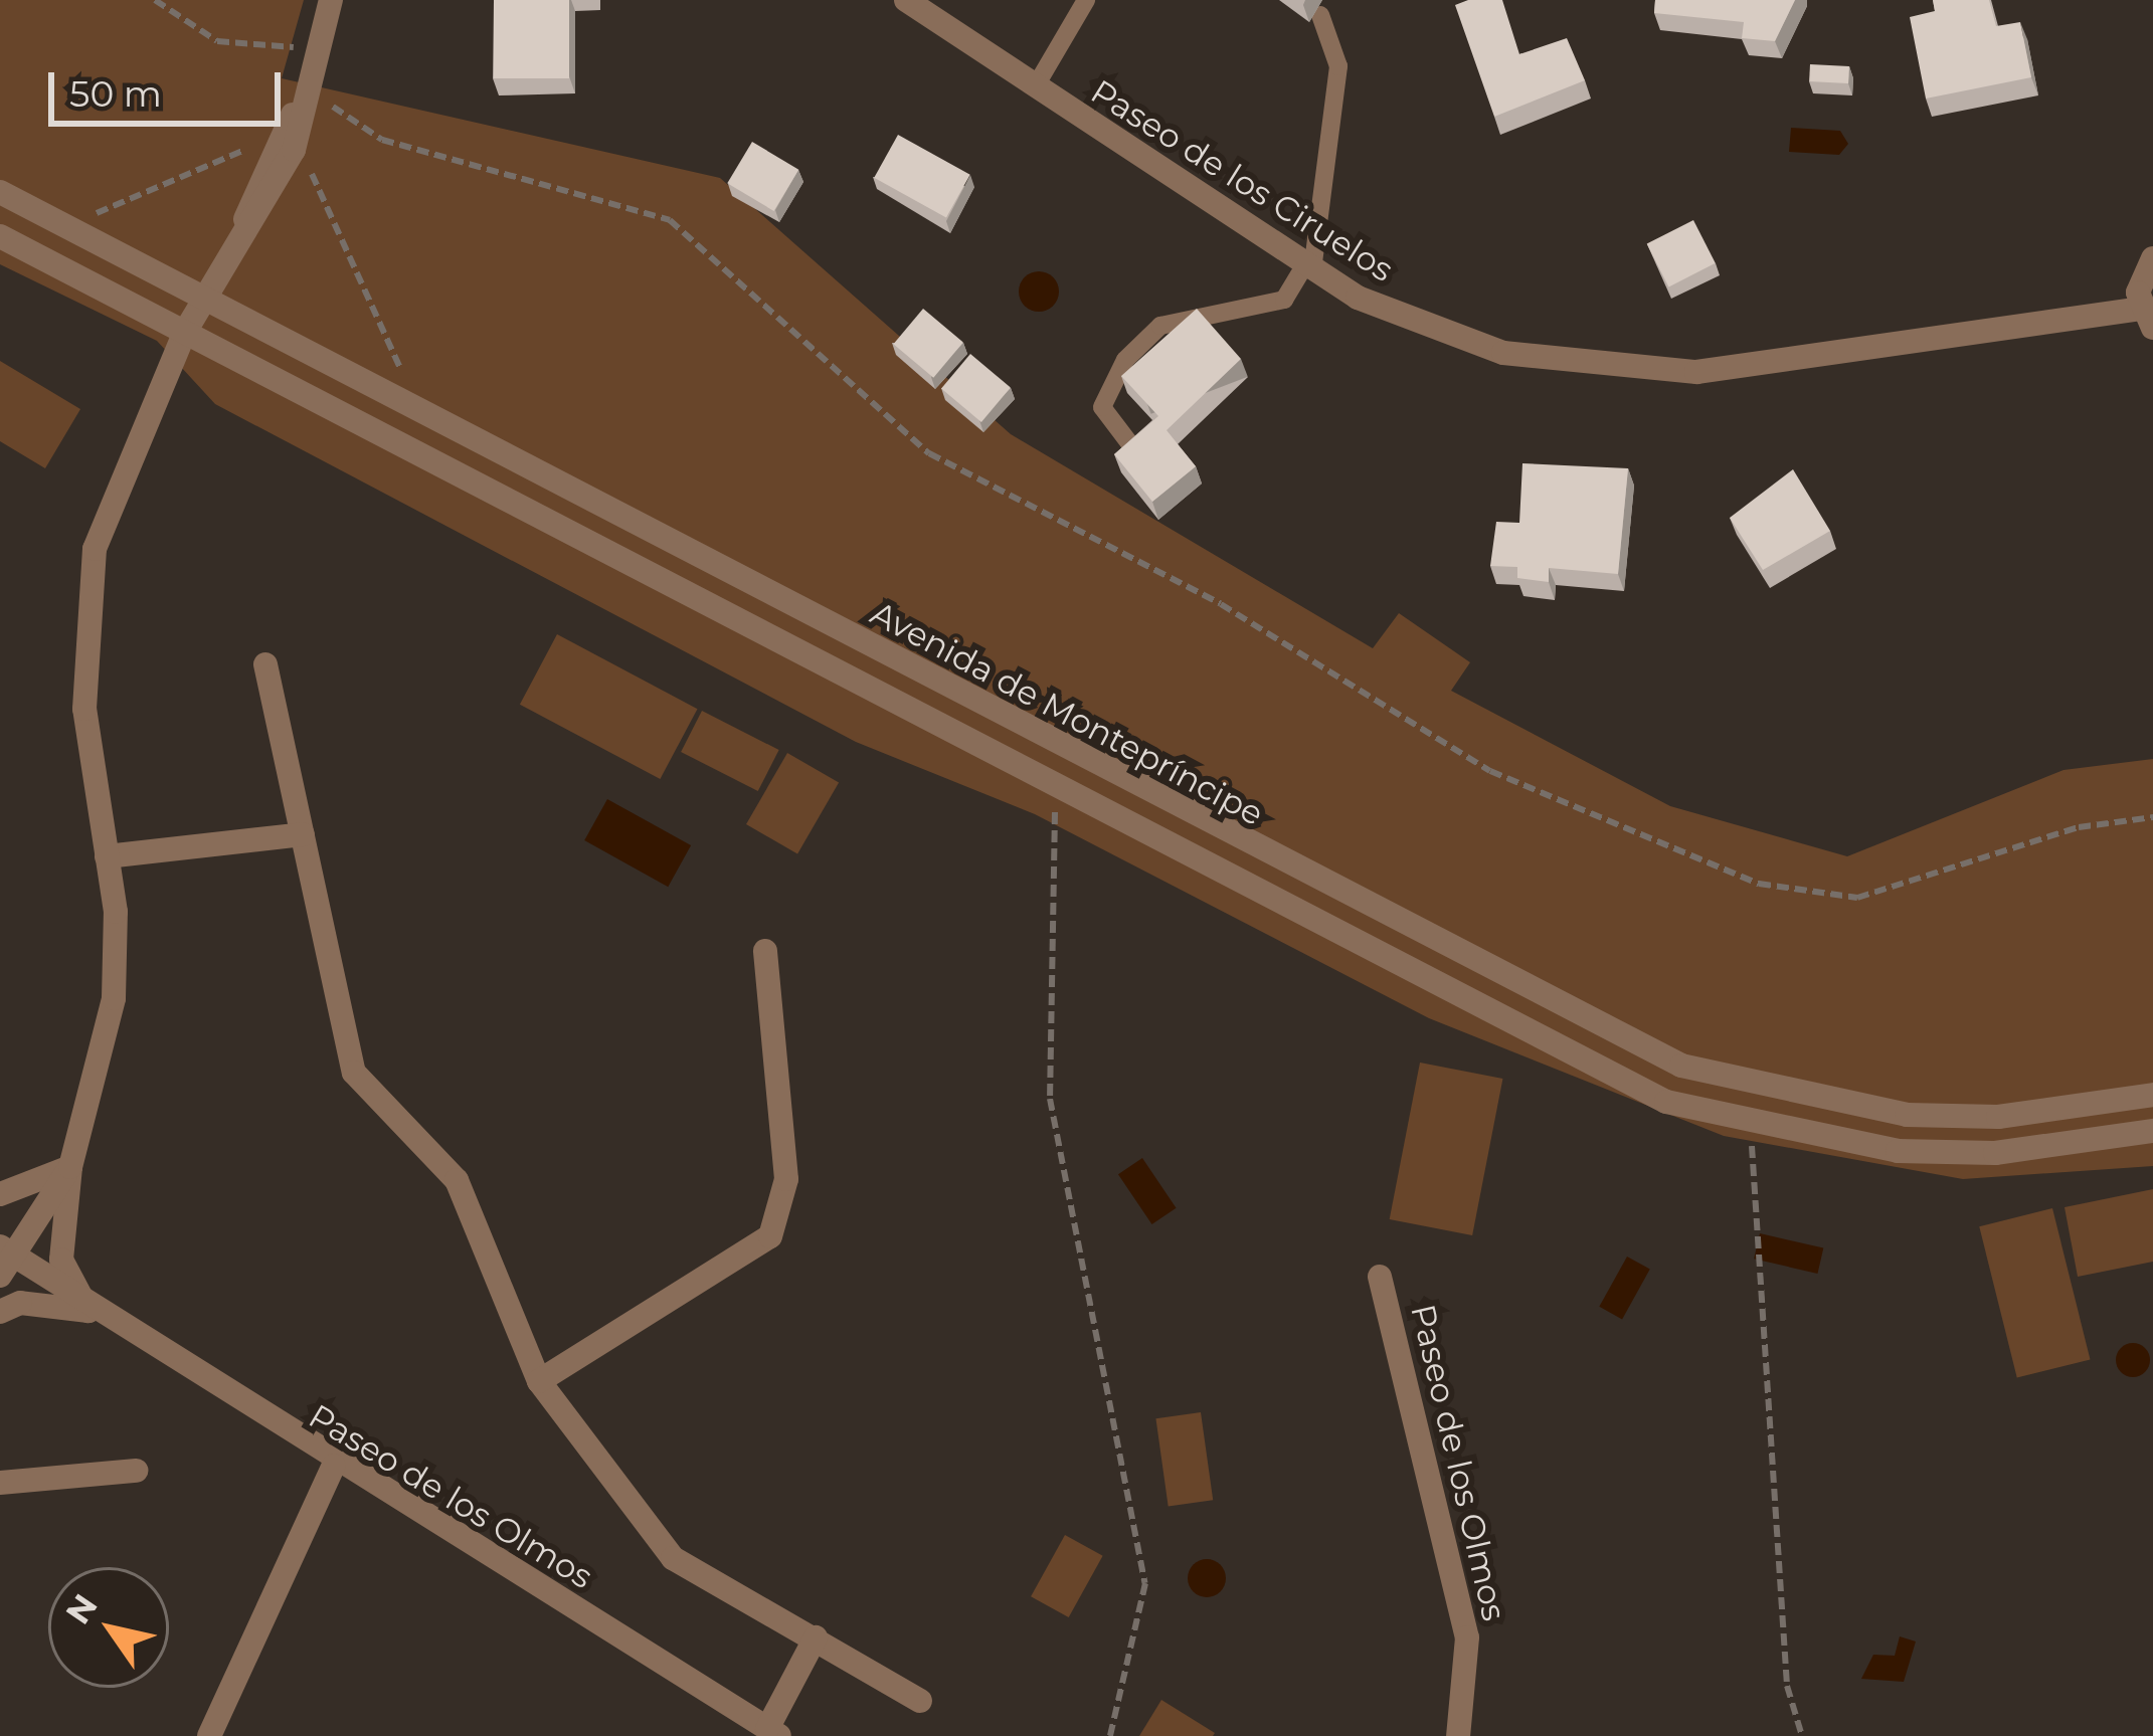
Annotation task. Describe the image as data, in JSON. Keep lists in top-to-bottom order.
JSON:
{
  "streets": {
    "street": ["Paseo de los Ciruelos", "Avenida de Montepríncipe", "Paseo de los Olmos"]
  },
  "scale_bar": "50 m",
  "north": "top left"
}
